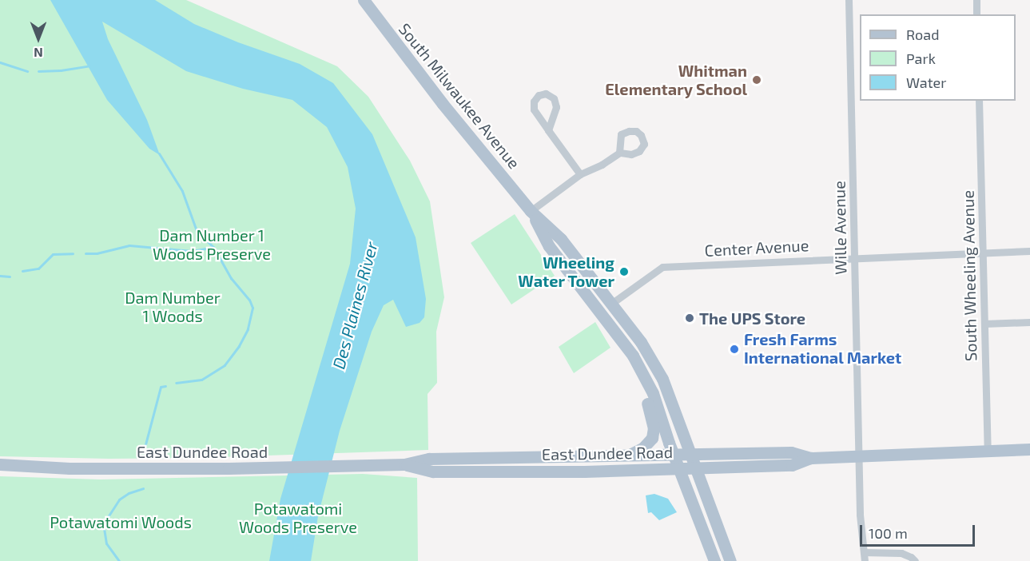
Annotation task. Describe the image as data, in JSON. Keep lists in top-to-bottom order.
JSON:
{
  "streets": {
    "main road": ["South Milwaukee Avenue", "East Dundee Road"],
    "street": ["Wille Avenue", "Center Avenue", "South Wheeling Avenue"]
  },
  "crossings": [
    ["South Milwaukee Avenue", "Center Avenue"],
    ["South Milwaukee Avenue", "East Dundee Road"],
    ["Wille Avenue", "Center Avenue"],
    ["Wille Avenue", "East Dundee Road"],
    ["Center Avenue", "South Wheeling Avenue"],
    ["South Wheeling Avenue", "East Dundee Road"]
  ],
  "water": ["Des Plaines River"],
  "parks": [
    "Dam Number 1 Woods Preserve",
    "Dam Number 1 Woods",
    "Potawatomi Woods Preserve",
    "Potawatomi Woods"
  ],
  "places": [
    "Whitman Elementary School",
    "Wheeling Water Tower",
    "The UPS Store",
    "Fresh Farms International Market"
  ],
  "legend": ["Road", "Park", "Water"],
  "scale_bar": "100 m",
  "north": "bottom"
}
